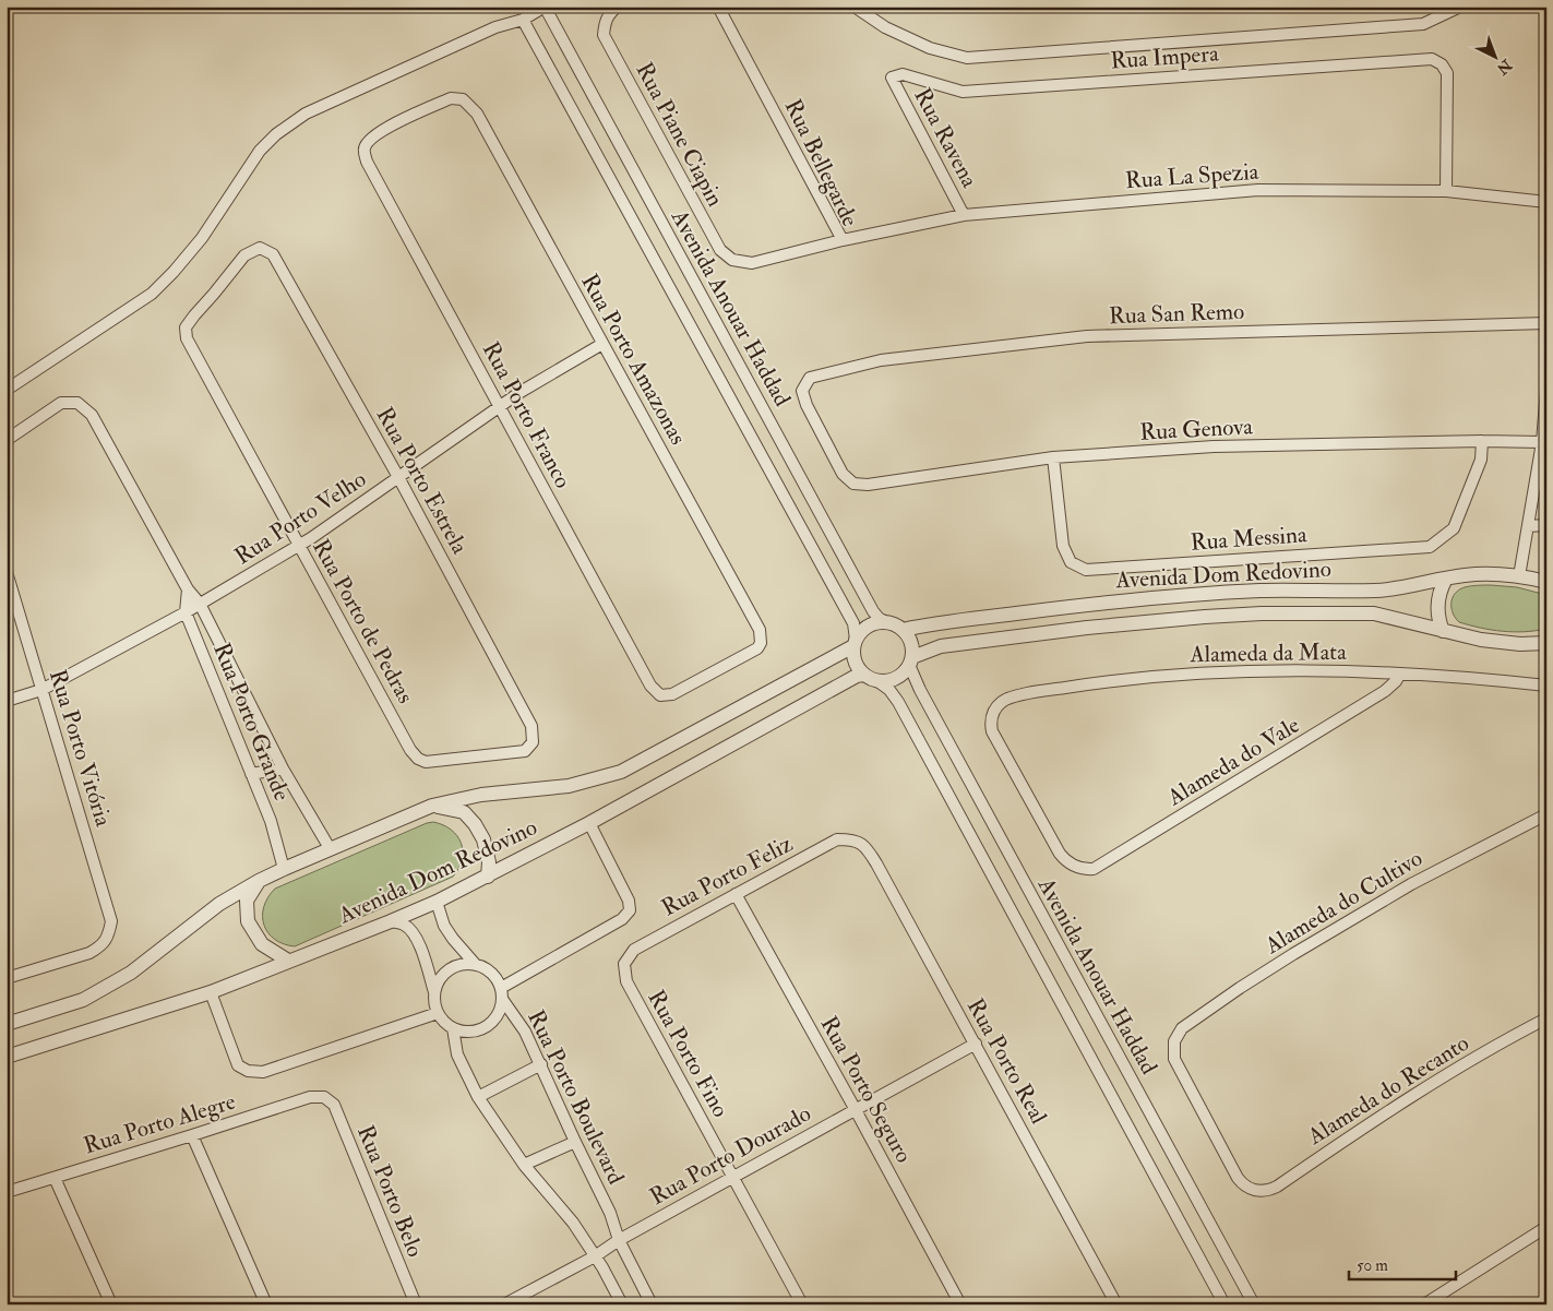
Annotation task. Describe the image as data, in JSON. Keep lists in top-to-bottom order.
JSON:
{
  "streets": {
    "street": [
      "Rua Impera",
      "Rua Piane Ciapin",
      "Rua Ravena",
      "Rua Bellegarde",
      "Rua La Spezia",
      "Avenida Anouar Haddad",
      "Rua San Remo",
      "Rua Porto Amazonas",
      "Rua Porto Franco",
      "Rua Genova",
      "Rua Porto Estrela",
      "Rua Porto Velho",
      "Rua Messina",
      "Avenida Dom Redovino",
      "Rua Porto de Pedras",
      "Alameda da Mata",
      "Rua Porto Grande",
      "Rua Porto Vitória",
      "Alameda do Vale",
      "Rua Porto Feliz",
      "Alameda do Cultivo",
      "Rua Porto Fino",
      "Rua Porto Real",
      "Rua Porto Seguro",
      "Alameda do Recanto",
      "Rua Porto Boulevard",
      "Rua Porto Alegre",
      "Rua Porto Dourado",
      "Rua Porto Belo"
    ]
  },
  "crossings": [
    ["Rua Impera", "Rua Ravena"],
    ["Rua Impera", "Rua La Spezia"],
    ["Rua Piane Ciapin", "Rua Bellegarde"],
    ["Rua Ravena", "Rua La Spezia"],
    ["Rua Bellegarde", "Rua La Spezia"],
    ["Avenida Anouar Haddad", "Avenida Dom Redovino"],
    ["Rua San Remo", "Rua Genova"],
    ["Rua Porto Amazonas", "Rua Porto Franco"],
    ["Rua Porto Amazonas", "Rua Porto Velho"],
    ["Rua Porto Franco", "Rua Porto Velho"],
    ["Rua Genova", "Rua Messina"],
    ["Rua Porto Estrela", "Rua Porto Velho"],
    ["Rua Porto Estrela", "Rua Porto de Pedras"],
    ["Rua Porto Velho", "Rua Porto de Pedras"],
    ["Rua Porto Velho", "Rua Porto Grande"],
    ["Rua Porto Velho", "Rua Porto Vitória"],
    ["Avenida Dom Redovino", "Rua Porto Grande"],
    ["Alameda da Mata", "Alameda do Vale"],
    ["Rua Porto Feliz", "Rua Porto Fino"],
    ["Rua Porto Feliz", "Rua Porto Real"],
    ["Rua Porto Feliz", "Rua Porto Seguro"],
    ["Alameda do Cultivo", "Alameda do Recanto"],
    ["Rua Porto Fino", "Rua Porto Dourado"],
    ["Rua Porto Real", "Rua Porto Dourado"],
    ["Rua Porto Seguro", "Rua Porto Dourado"],
    ["Rua Porto Boulevard", "Rua Porto Dourado"],
    ["Rua Porto Alegre", "Rua Porto Belo"]
  ],
  "scale_bar": "50 m",
  "north": "bottom right"
}
